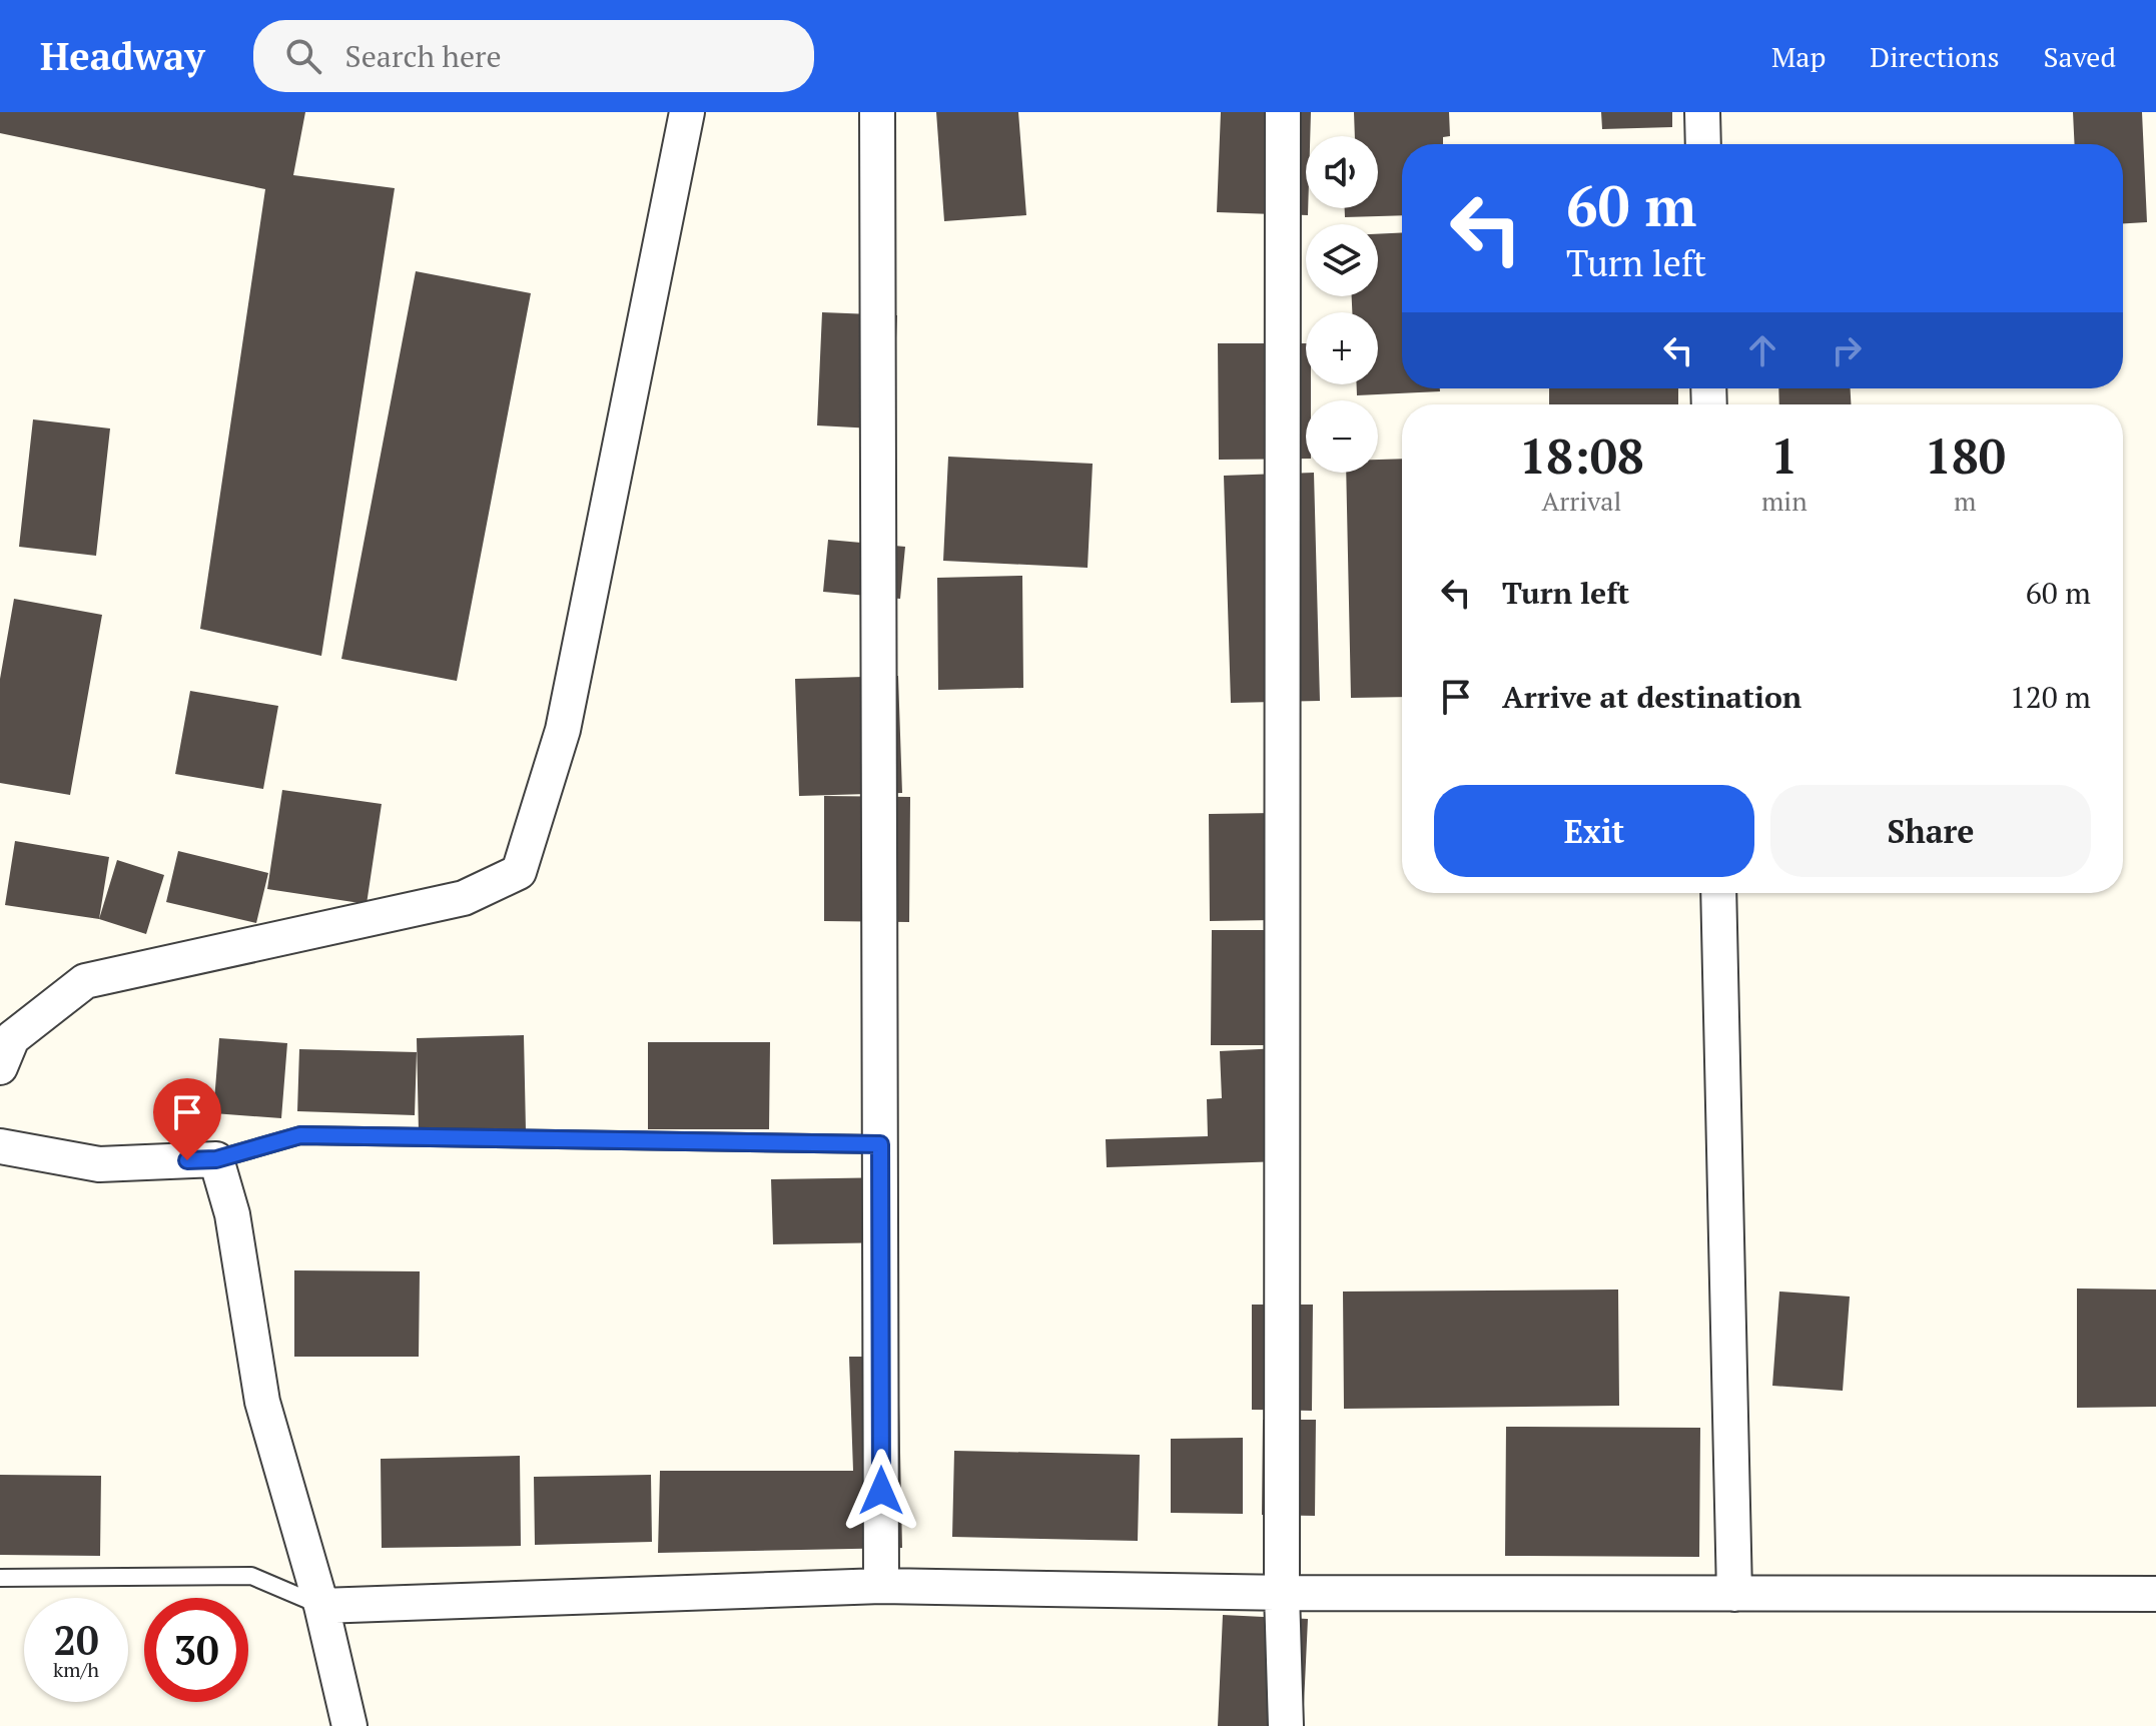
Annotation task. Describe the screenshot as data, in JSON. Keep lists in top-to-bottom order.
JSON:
{
  "page": {
    "header": "Headway",
    "search": "Search here",
    "nav": ["Map", "Directions", "Saved"],
    "map_buttons": ["+", "−"],
    "turn": ["60 m", "Turn left"],
    "eta": [
      "18:08",
      "Arrival",
      "1",
      "min",
      "180",
      "m"
    ],
    "list": [
      {
        "name": "Turn left",
        "value": "60 m"
      },
      {
        "name": "Arrive at destination",
        "value": "120 m"
      }
    ],
    "buttons": ["Exit", "Share"],
    "speed": "20 km/h",
    "limit": "30"
  }
}
